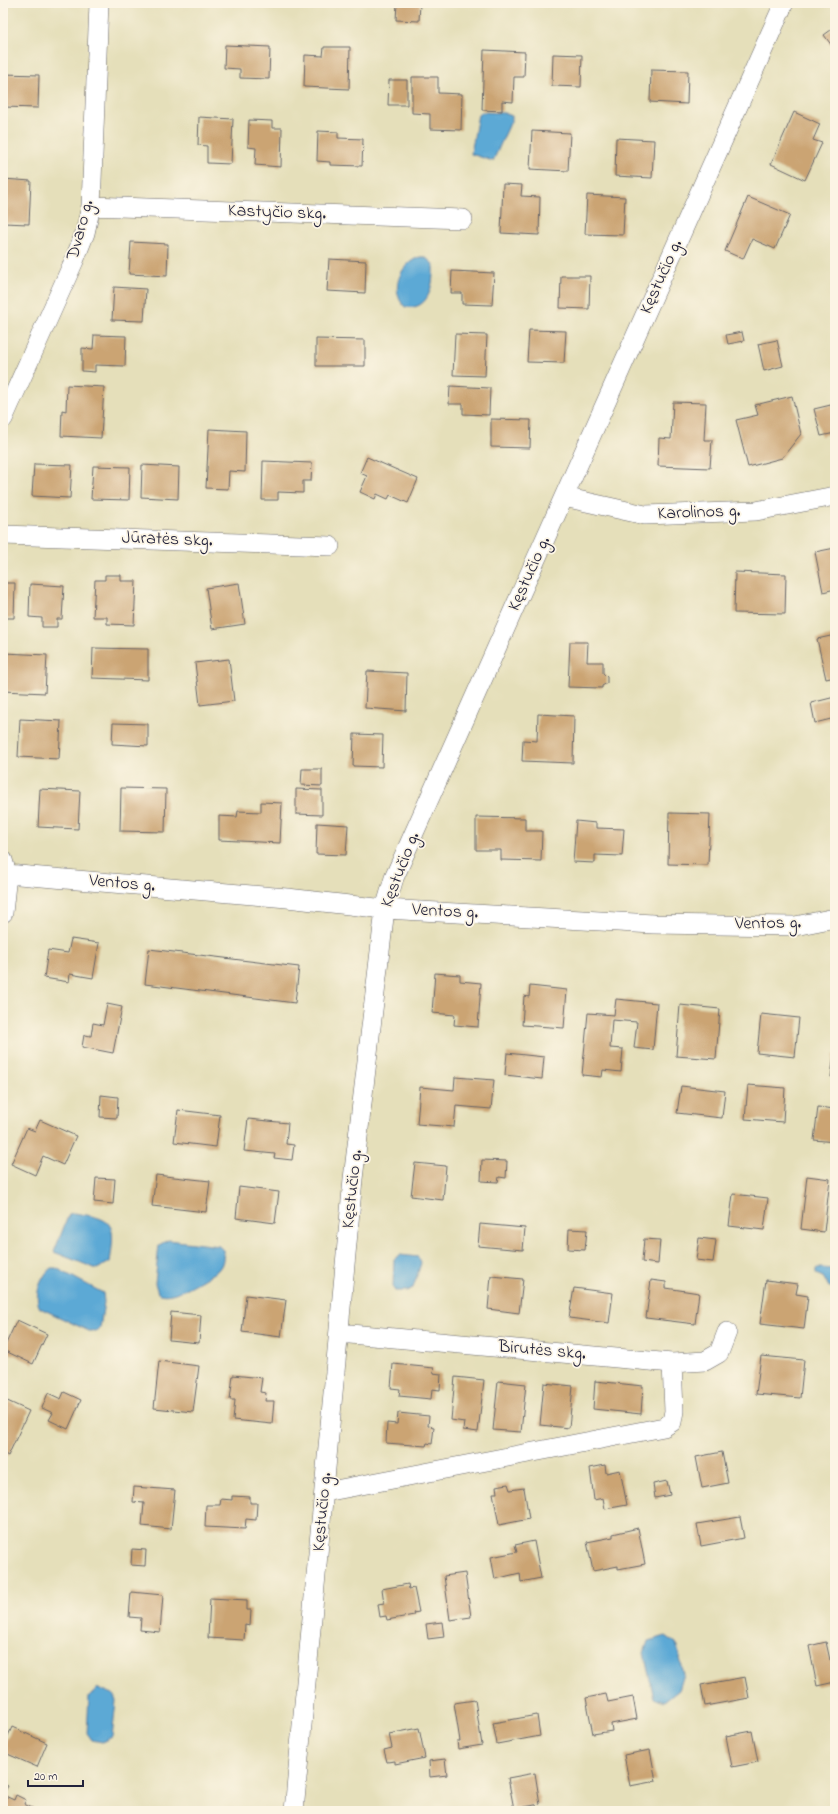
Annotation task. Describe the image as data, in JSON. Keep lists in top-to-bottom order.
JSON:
{
  "streets": {
    "street": [
      "Kastyčio skg.",
      "Dvaro g.",
      "Kęstučio g.",
      "Karolinos g.",
      "Jūratės skg.",
      "Ventos g.",
      "Birutės skg."
    ]
  },
  "crossings": [
    ["Kastyčio skg.", "Dvaro g."],
    ["Kęstučio g.", "Karolinos g."],
    ["Kęstučio g.", "Ventos g."],
    ["Kęstučio g.", "Birutės skg."]
  ],
  "scale_bar": "20 m"
}
